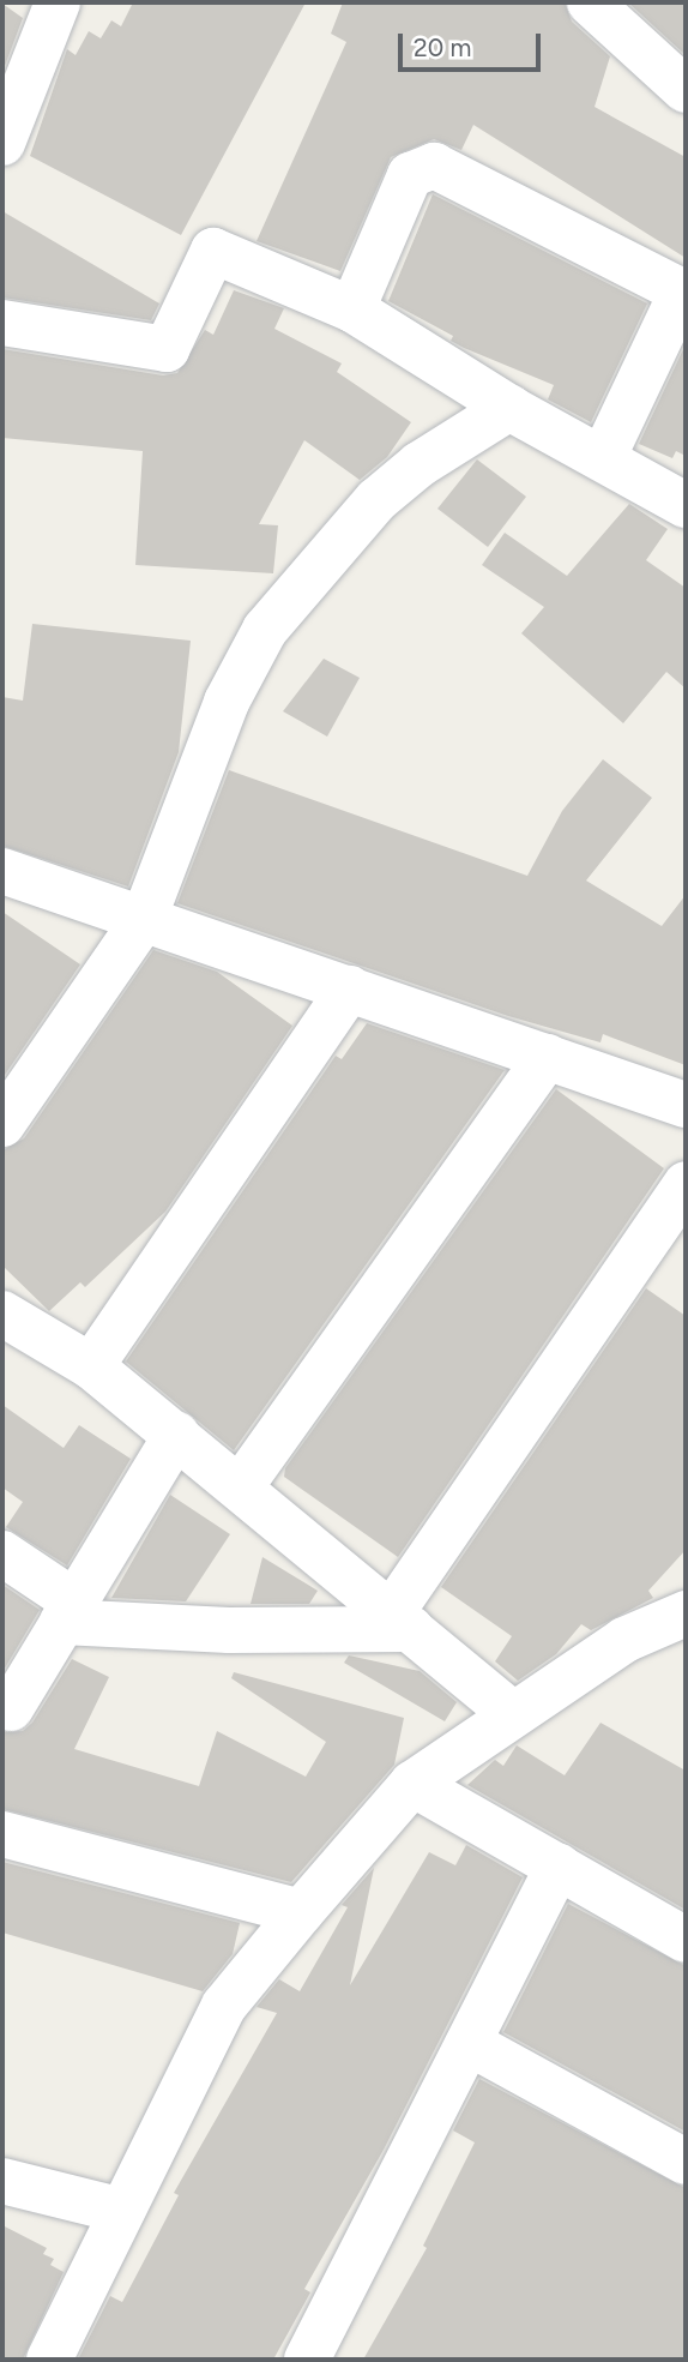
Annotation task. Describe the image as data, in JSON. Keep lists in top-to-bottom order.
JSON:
{
  "scale_bar": "20 m"
}
